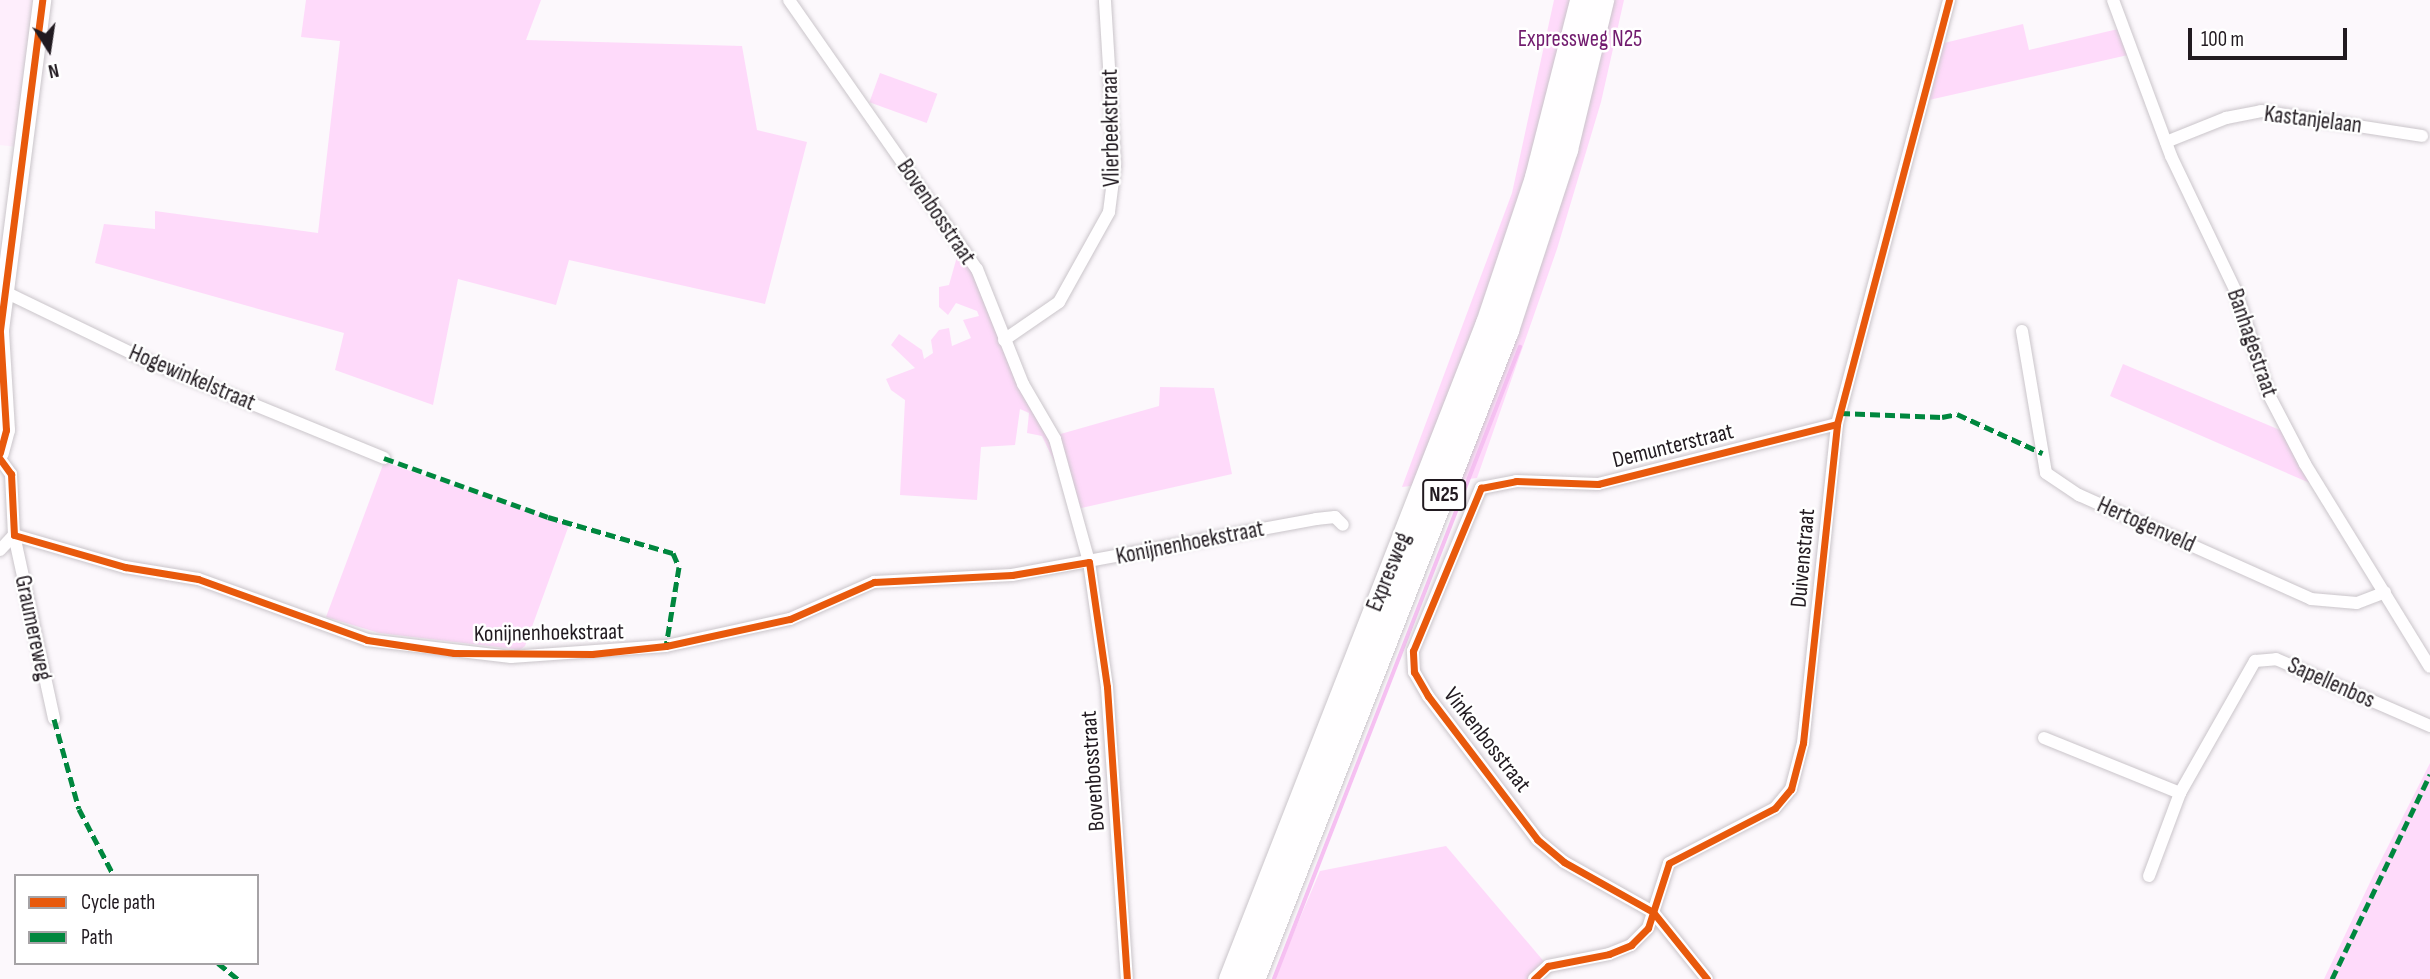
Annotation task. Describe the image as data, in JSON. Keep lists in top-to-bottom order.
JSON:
{
  "streets": {
    "highway": ["N25", "Expresweg"],
    "street": [
      "Kastanjelaan",
      "Vlierbeekstraat",
      "Bovenbosstraat",
      "Banhagestraat",
      "Hogewinkelstraat",
      "Demunterstraat",
      "Hertogenveld",
      "Konijnenhoekstraat",
      "Duivenstraat",
      "Graumereweg",
      "Sapellenbos",
      "Vinkenbosstraat"
    ]
  },
  "crossings": [
    ["Kastanjelaan", "Banhagestraat"],
    ["Vlierbeekstraat", "Bovenbosstraat"],
    ["Bovenbosstraat", "Konijnenhoekstraat"],
    ["Banhagestraat", "Hertogenveld"],
    ["Demunterstraat", "Duivenstraat"],
    ["Demunterstraat", "Vinkenbosstraat"],
    ["Konijnenhoekstraat", "Graumereweg"],
    ["Duivenstraat", "Vinkenbosstraat"]
  ],
  "parks": ["Expressweg N25"],
  "legend": ["Cycle path", "Path"],
  "scale_bar": "100 m",
  "north": "bottom"
}
